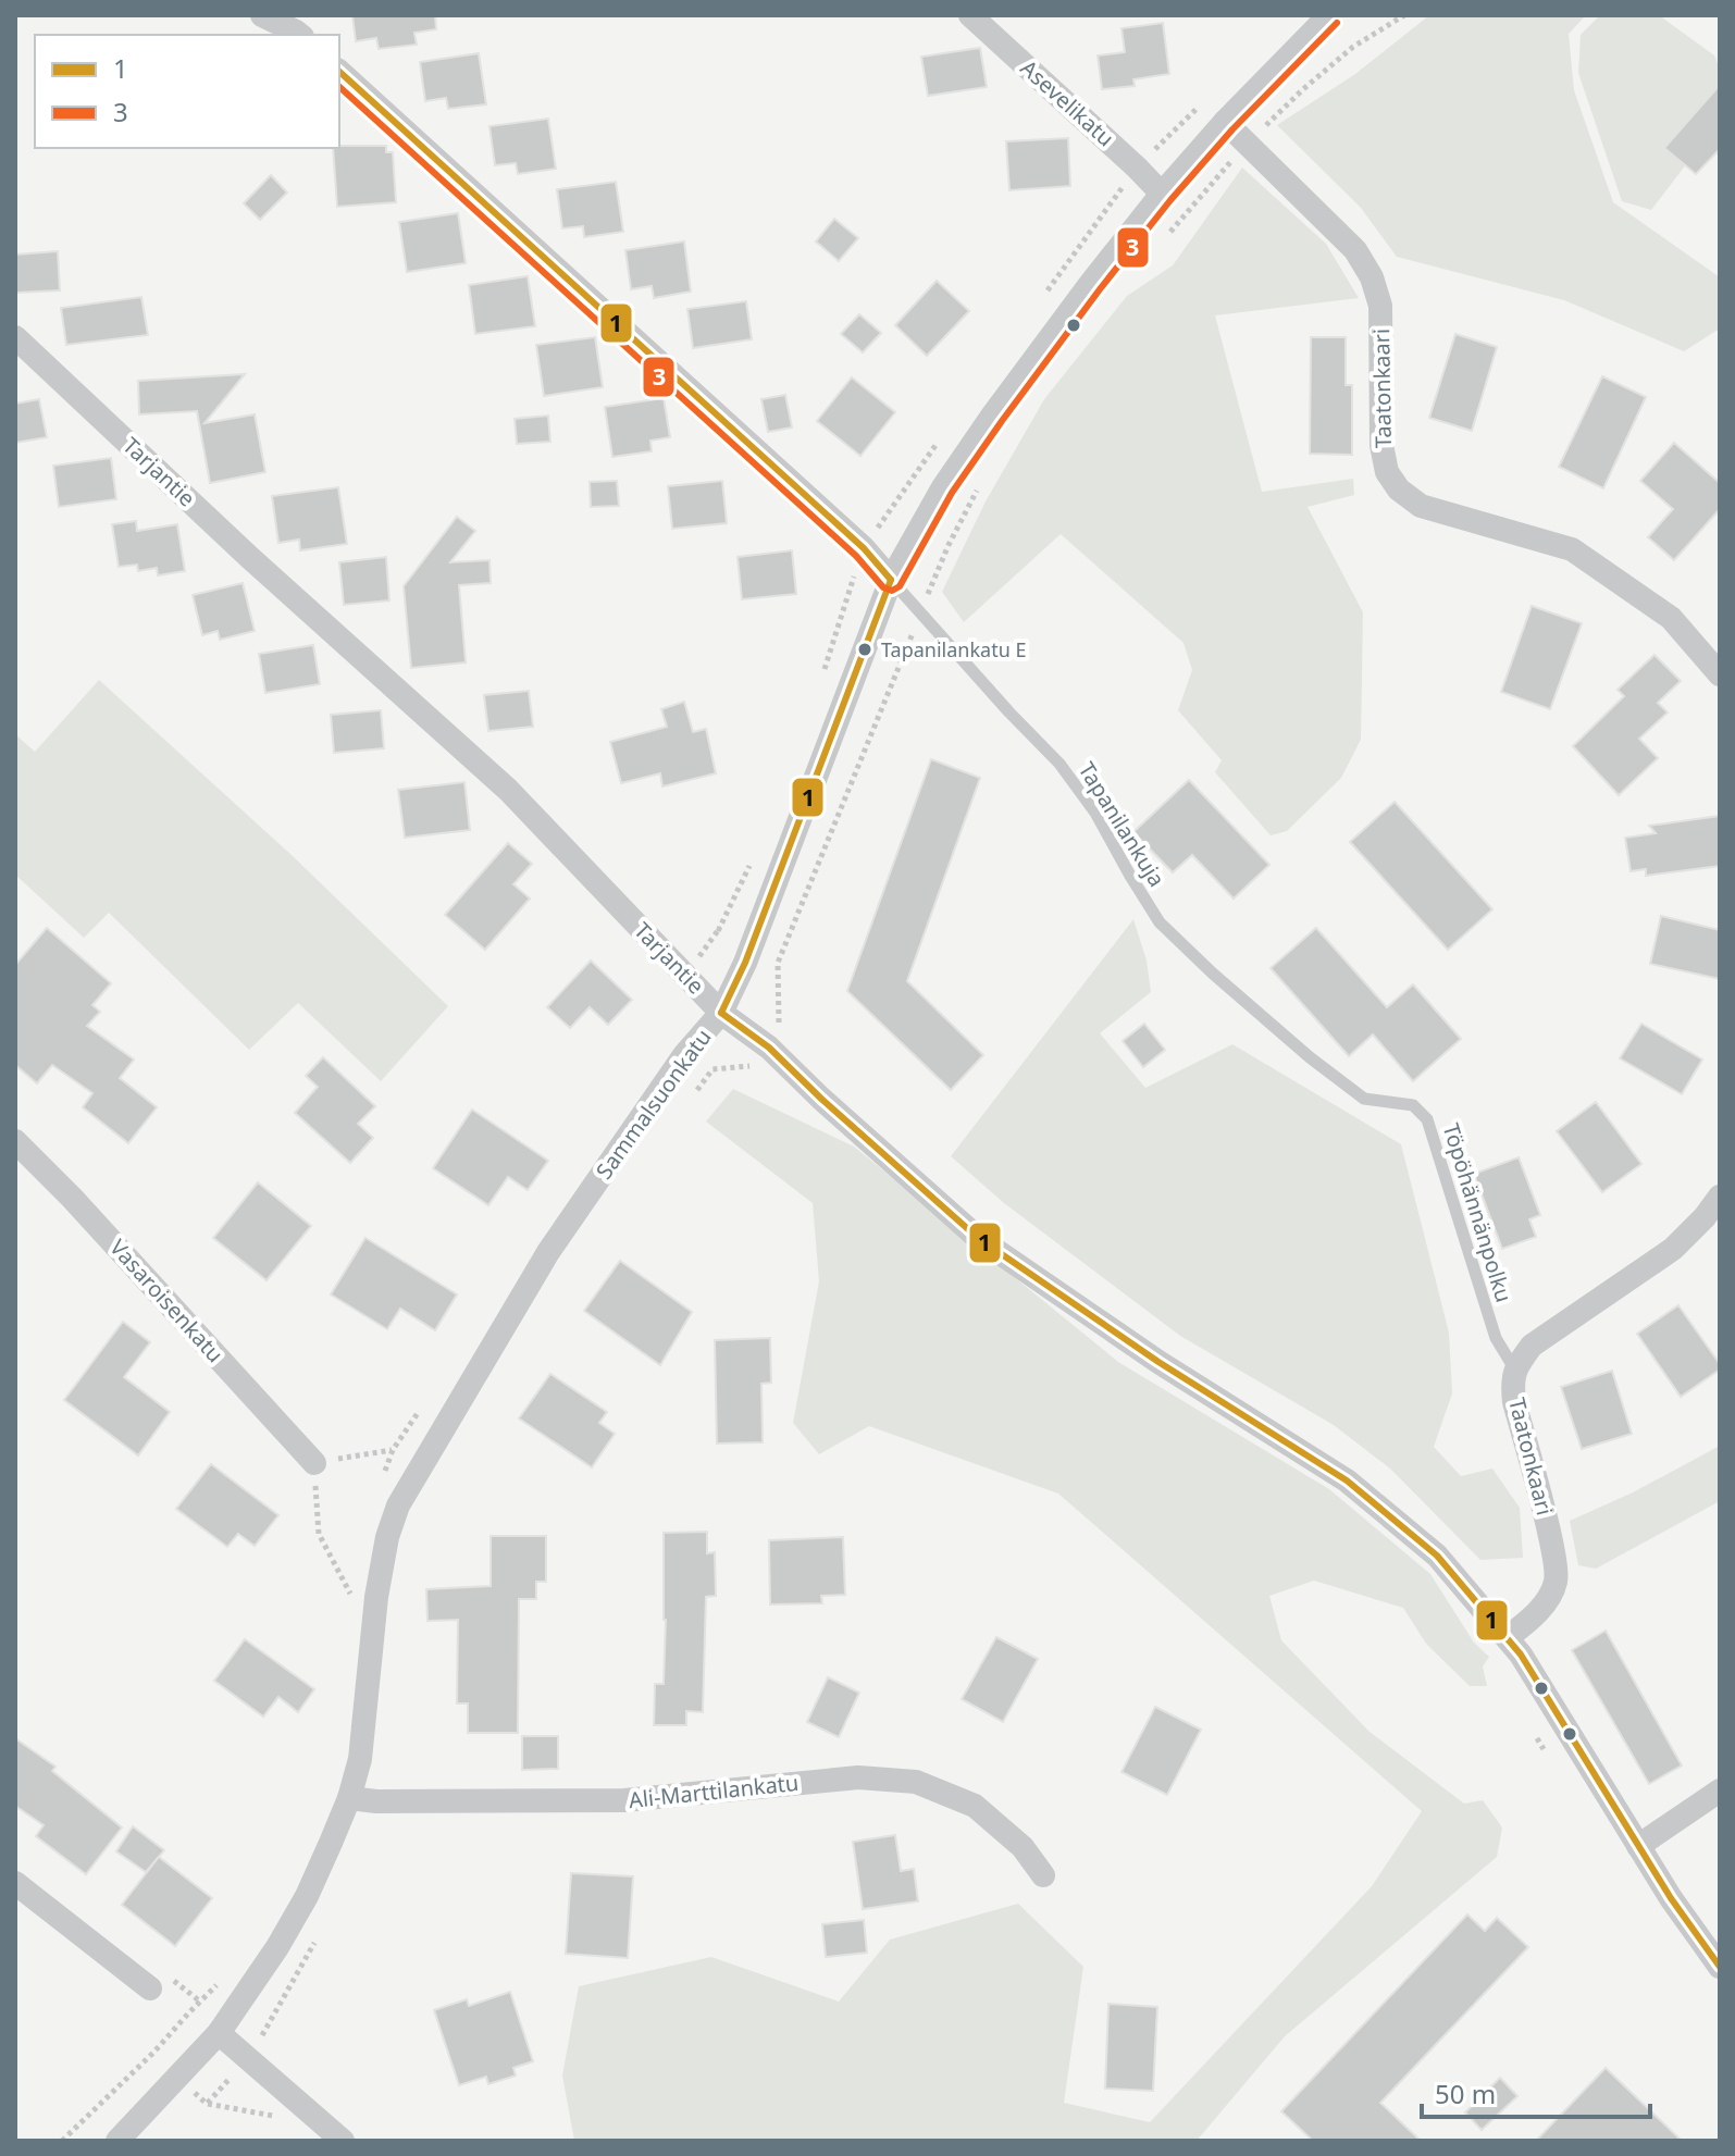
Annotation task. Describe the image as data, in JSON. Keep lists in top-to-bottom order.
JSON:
{
  "streets": {
    "street": [
      "Asevelikatu",
      "Taatonkaari",
      "Tarjantie",
      "Sammalsuonkatu",
      "Vasaroisenkatu",
      "Ali-Marttilankatu"
    ],
    "lane": ["Tapanilankuja", "Töpöhännänpolku"]
  },
  "crossings": [
    ["Asevelikatu", "Sammalsuonkatu"],
    ["Taatonkaari", "Tarjantie"],
    ["Taatonkaari", "Sammalsuonkatu"],
    ["Taatonkaari", "Töpöhännänpolku"],
    ["Tarjantie", "Sammalsuonkatu"],
    ["Tapanilankuja", "Sammalsuonkatu"],
    ["Tapanilankuja", "Töpöhännänpolku"],
    ["Sammalsuonkatu", "Ali-Marttilankatu"]
  ],
  "places": ["Tapanilankatu E"],
  "lines": ["transit line 3", "transit line 1"],
  "legend": ["1", "3"],
  "scale_bar": "50 m"
}
